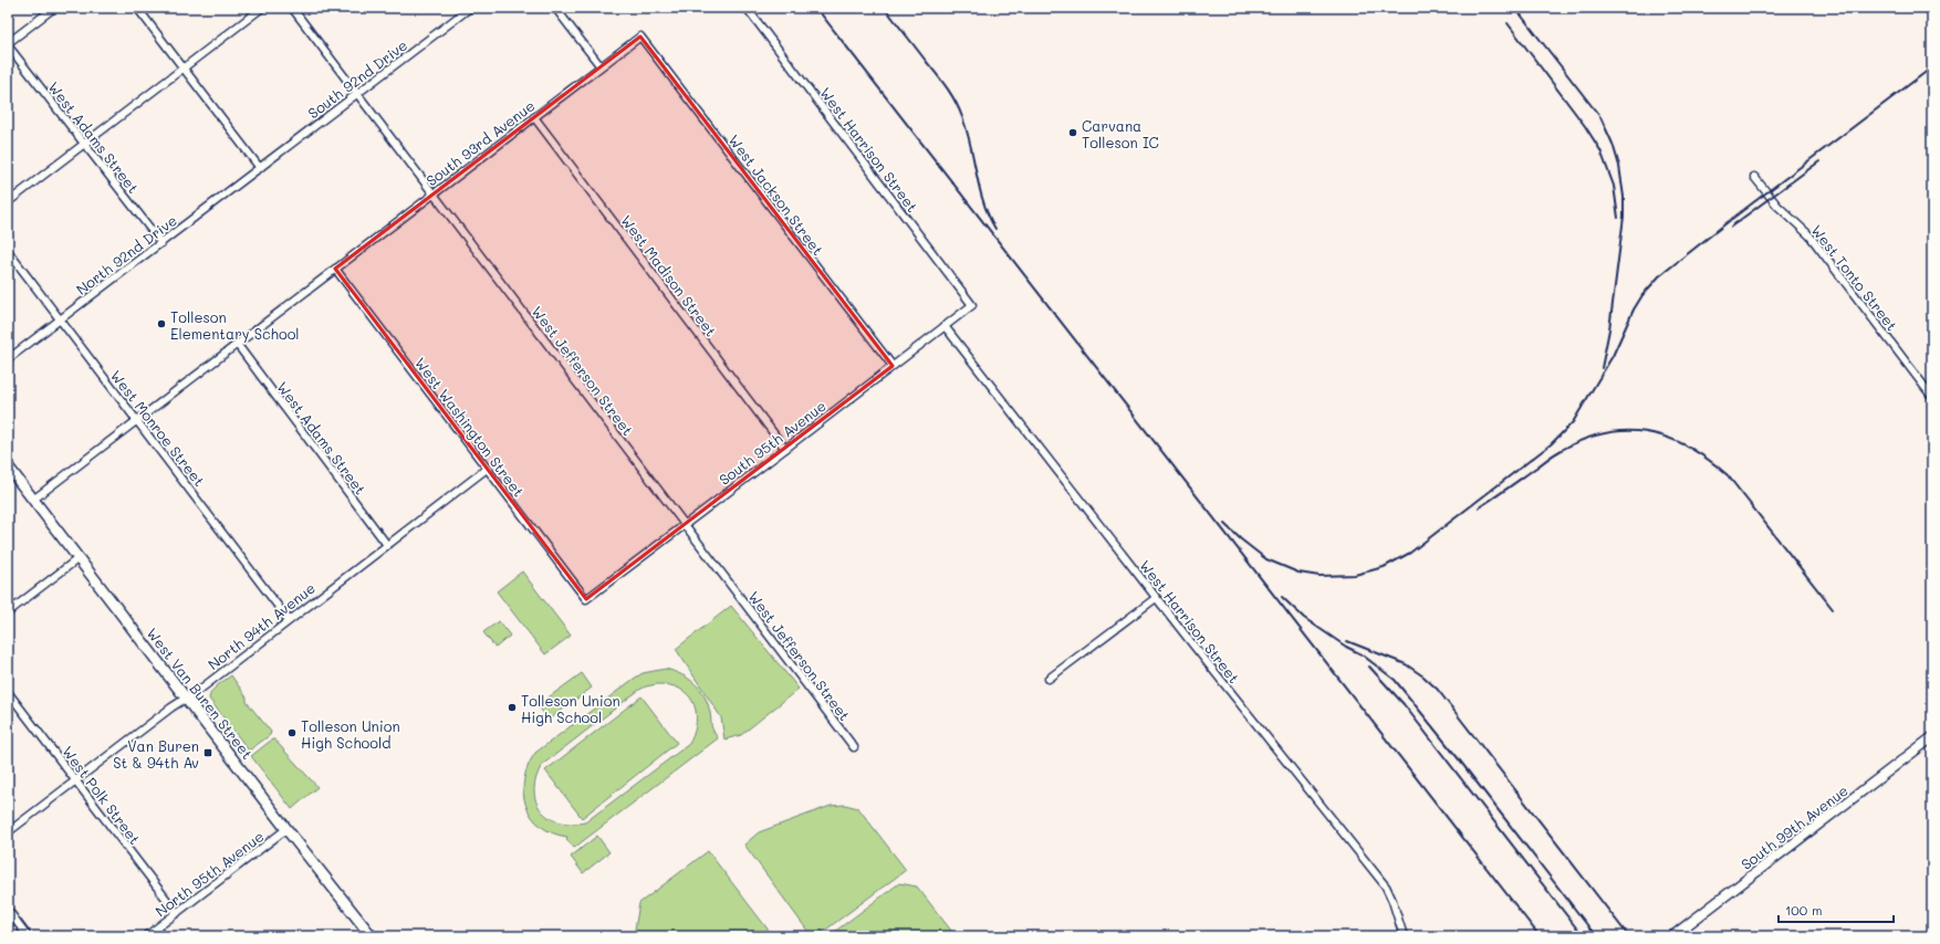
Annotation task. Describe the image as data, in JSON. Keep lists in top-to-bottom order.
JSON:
{
  "streets": {
    "main road": ["West Van Buren Street", "South 99th Avenue"],
    "street": [
      "South 92nd Drive",
      "West Adams Street",
      "South 93rd Avenue",
      "West Harrison Street",
      "West Jackson Street",
      "North 92nd Drive",
      "West Madison Street",
      "West Tonto Street",
      "West Jefferson Street",
      "West Washington Street",
      "West Monroe Street",
      "South 95th Avenue",
      "North 94th Avenue",
      "West Polk Street",
      "North 95th Avenue"
    ]
  },
  "crossings": [
    ["South 92nd Drive", "North 92nd Drive"],
    ["South 92nd Drive", "West Jefferson Street"],
    ["West Adams Street", "South 93rd Avenue"],
    ["West Adams Street", "North 92nd Drive"],
    ["West Adams Street", "North 94th Avenue"],
    ["South 93rd Avenue", "West Jackson Street"],
    ["South 93rd Avenue", "West Madison Street"],
    ["South 93rd Avenue", "West Jefferson Street"],
    ["South 93rd Avenue", "West Washington Street"],
    ["South 93rd Avenue", "West Monroe Street"],
    ["South 93rd Avenue", "West Van Buren Street"],
    ["West Harrison Street", "South 95th Avenue"],
    ["West Jackson Street", "South 95th Avenue"],
    ["North 92nd Drive", "West Monroe Street"],
    ["West Madison Street", "South 95th Avenue"],
    ["West Jefferson Street", "South 95th Avenue"],
    ["West Washington Street", "South 95th Avenue"],
    ["West Washington Street", "North 94th Avenue"],
    ["West Monroe Street", "North 94th Avenue"],
    ["North 94th Avenue", "West Van Buren Street"],
    ["North 94th Avenue", "West Polk Street"],
    ["West Van Buren Street", "North 95th Avenue"],
    ["West Polk Street", "North 95th Avenue"]
  ],
  "places": {
    "other": [
      "Carvana Tolleson IC",
      "Tolleson Elementary School",
      "Tolleson Union High School",
      "Tolleson Union High Schoold"
    ],
    "transit": ["Van Buren St & 94th Av"]
  },
  "scale_bar": "100 m"
}
